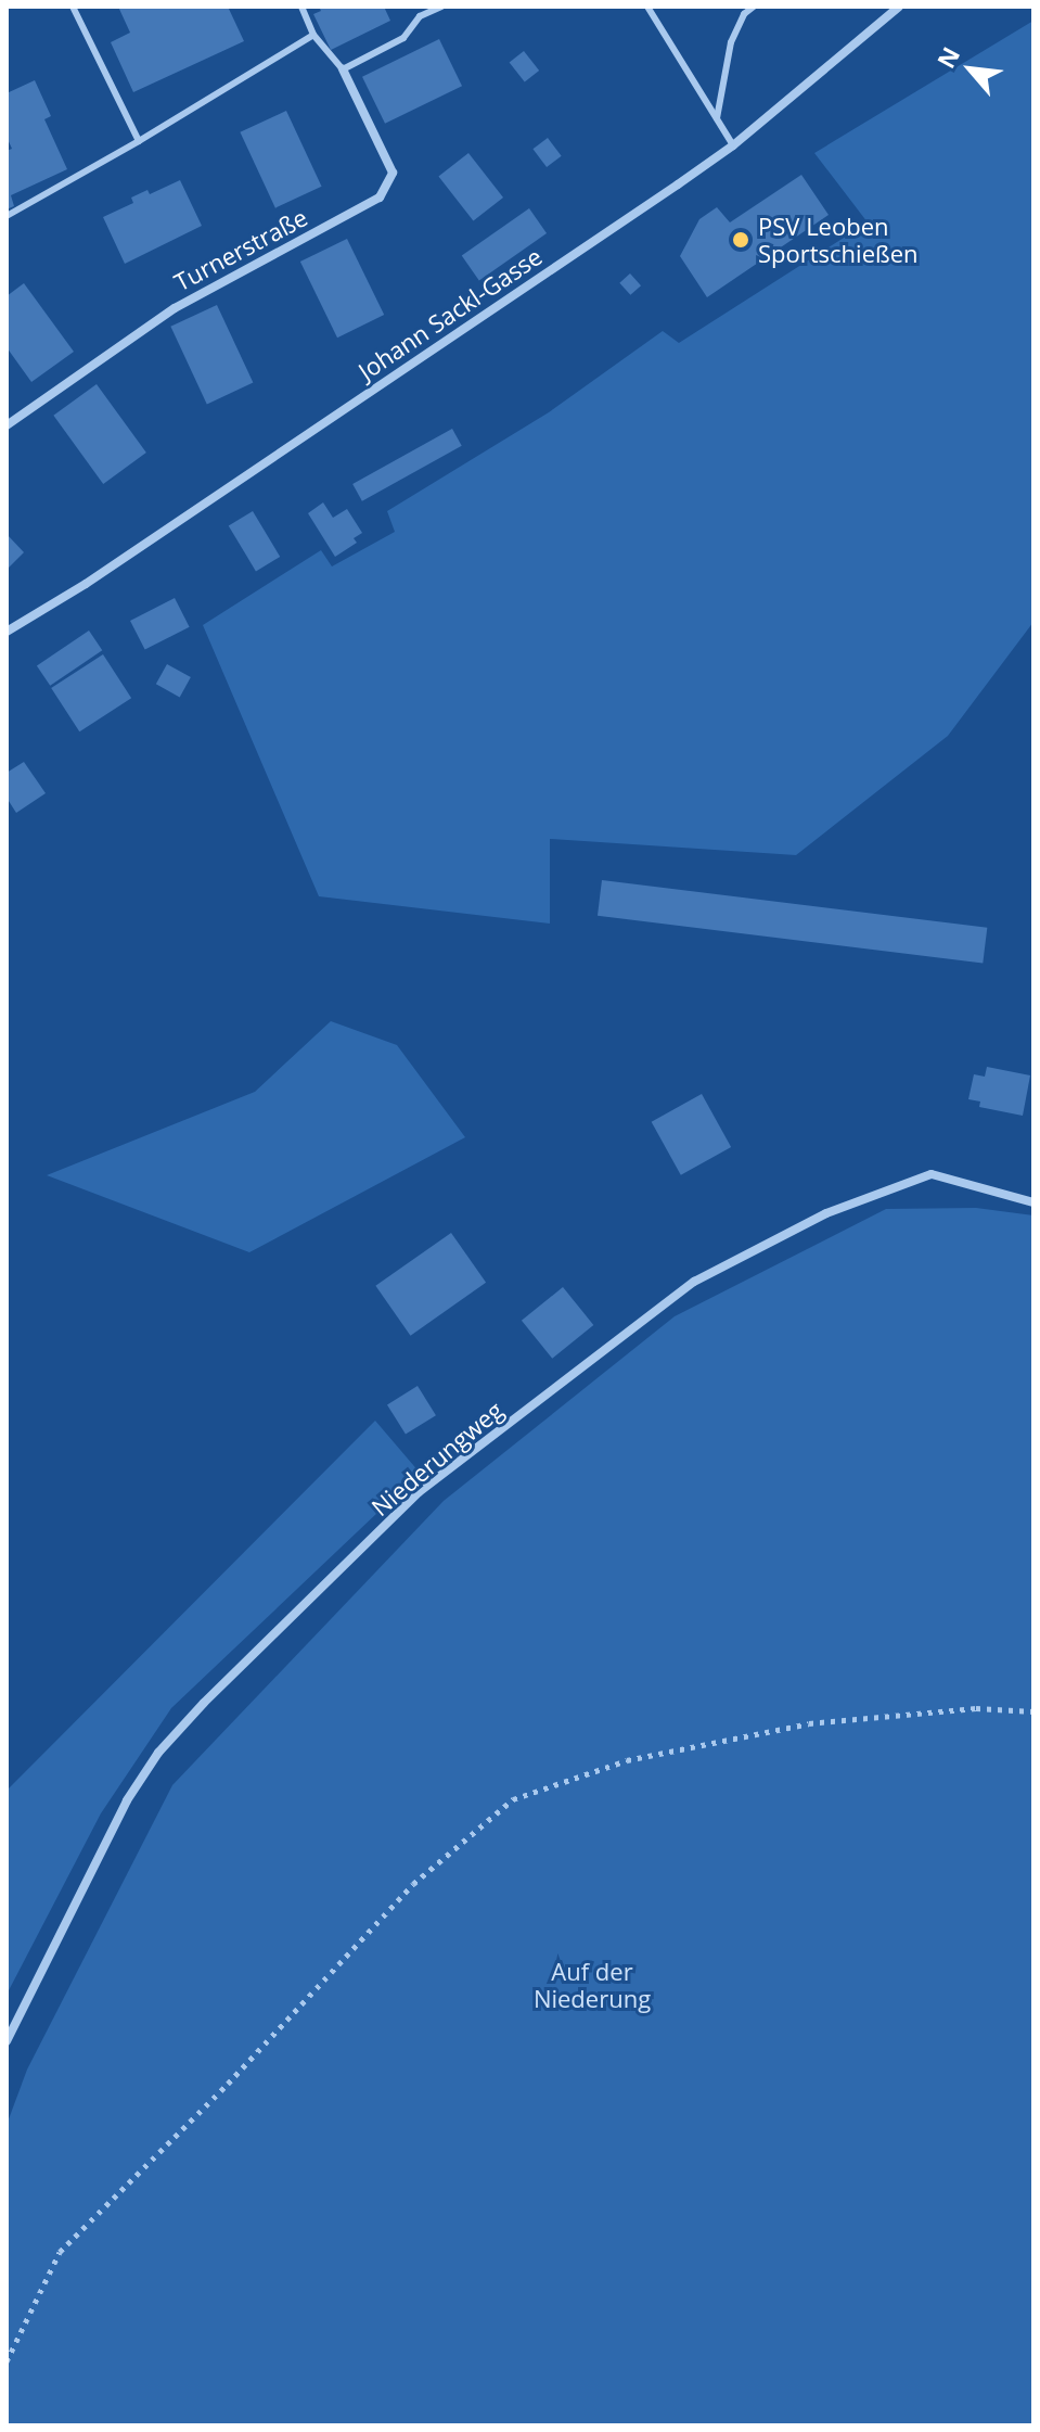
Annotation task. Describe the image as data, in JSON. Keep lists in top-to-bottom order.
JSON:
{
  "streets": {
    "street": ["Turnerstraße", "Johann Sackl-Gasse", "Niederungweg"]
  },
  "parks": ["Auf der Niederung"],
  "places": ["PSV Leoben Sportschießen"],
  "north": "top left"
}
